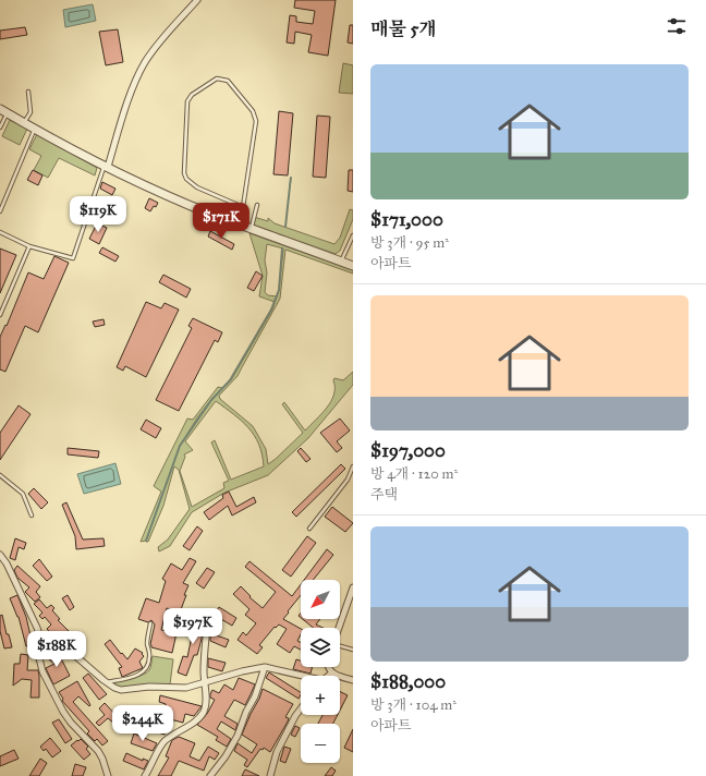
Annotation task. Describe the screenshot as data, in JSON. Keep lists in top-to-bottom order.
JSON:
{
  "north": "bottom left",
  "page": {
    "heading": "매물 5개",
    "list": [
      {
        "name": "$171,000",
        "note": "방 3개 · 95 m² · 아파트"
      },
      {
        "name": "$197,000",
        "note": "방 4개 · 120 m² · 주택"
      },
      {
        "name": "$188,000",
        "note": "방 3개 · 104 m² · 아파트"
      }
    ],
    "price": [
      "$119K",
      "$171K",
      "$197K",
      "$188K",
      "$244K"
    ],
    "map_buttons": ["+", "−"]
  }
}
